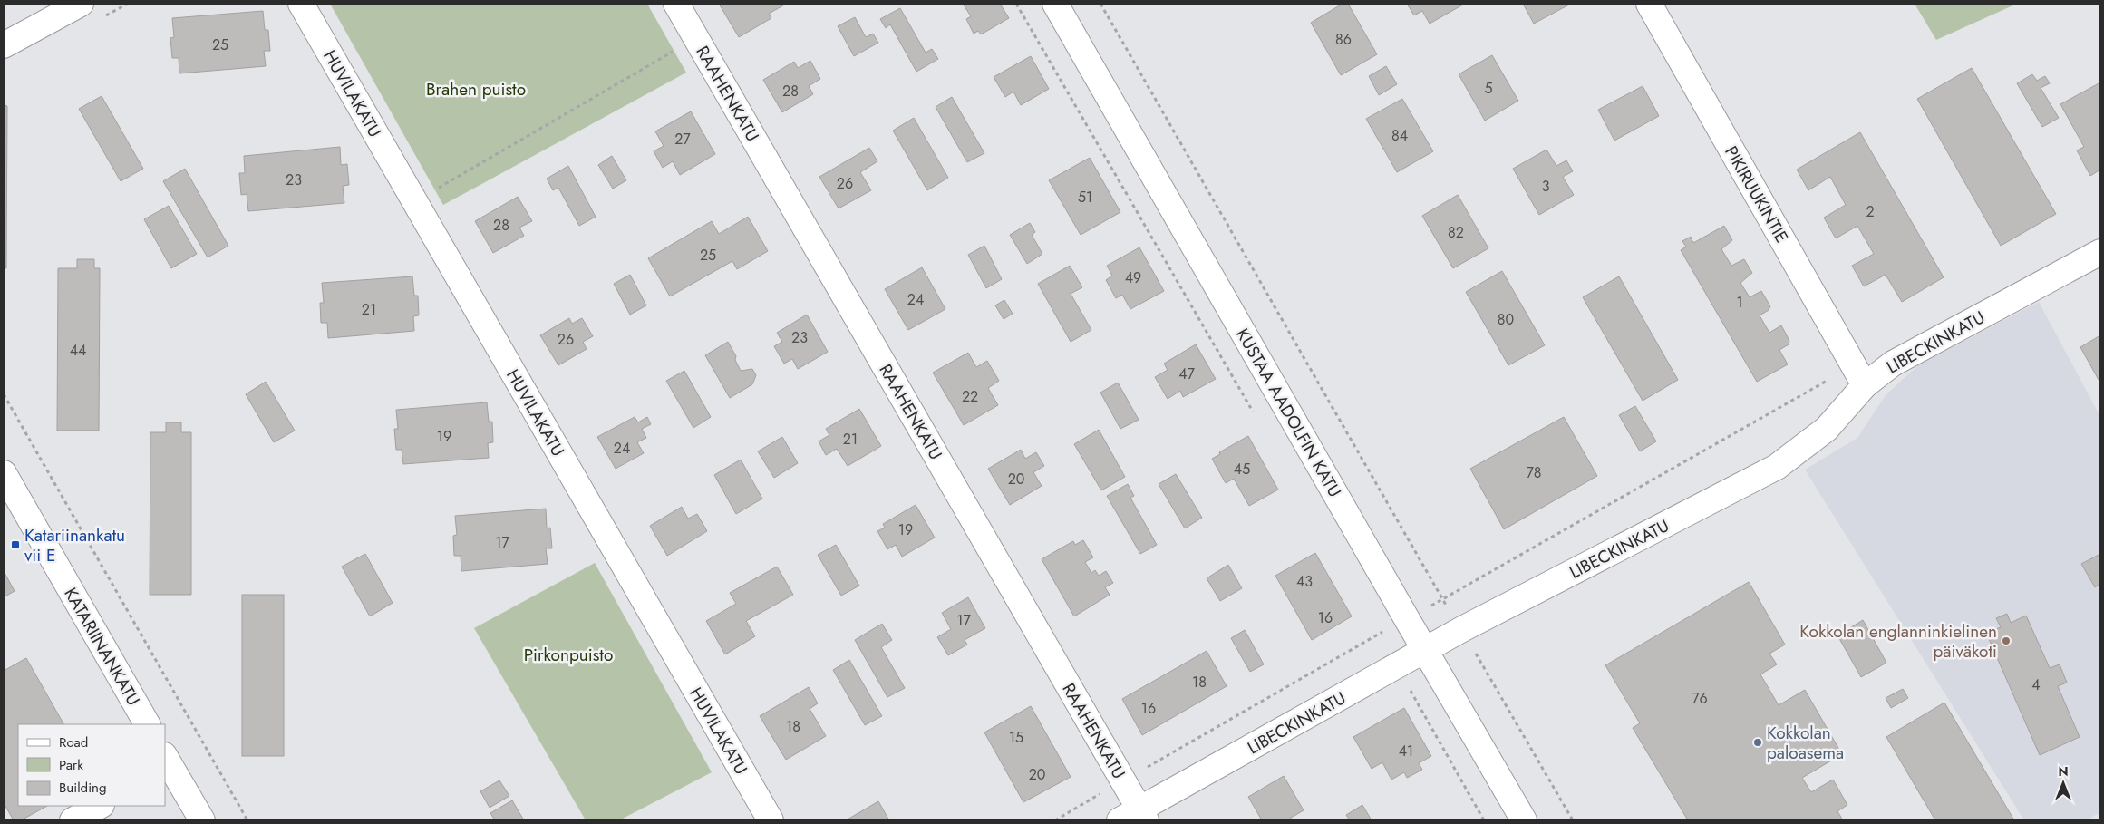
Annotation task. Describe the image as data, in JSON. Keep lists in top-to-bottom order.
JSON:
{
  "streets": {
    "street": [
      "HUVILAKATU",
      "RAAHENKATU",
      "PIKIRUUKINTIE",
      "LIBECKINKATU",
      "KUSTAA AADOLFIN KATU",
      "KATARIINANKATU"
    ]
  },
  "crossings": [
    ["RAAHENKATU", "LIBECKINKATU"],
    ["PIKIRUUKINTIE", "LIBECKINKATU"],
    ["LIBECKINKATU", "KUSTAA AADOLFIN KATU"]
  ],
  "parks": ["Brahen puisto", "Pirkonpuisto"],
  "places": {
    "transit": ["Katariinankatu vii E"],
    "other": ["Kokkolan englanninkielinen päiväkoti", "Kokkolan paloasema"]
  },
  "house_numbers": [
    "86",
    "25",
    "5",
    "28",
    "84",
    "27",
    "23",
    "26",
    "3",
    "51",
    "2",
    "28",
    "82",
    "25",
    "49",
    "24",
    "1",
    "21",
    "80",
    "23",
    "26",
    "44",
    "47",
    "22",
    "19",
    "21",
    "24",
    "45",
    "78",
    "20",
    "19",
    "17",
    "43",
    "16",
    "17",
    "18",
    "4",
    "76",
    "16",
    "18",
    "15",
    "41",
    "20"
  ],
  "legend": ["Road", "Park", "Building"],
  "north": "top"
}
